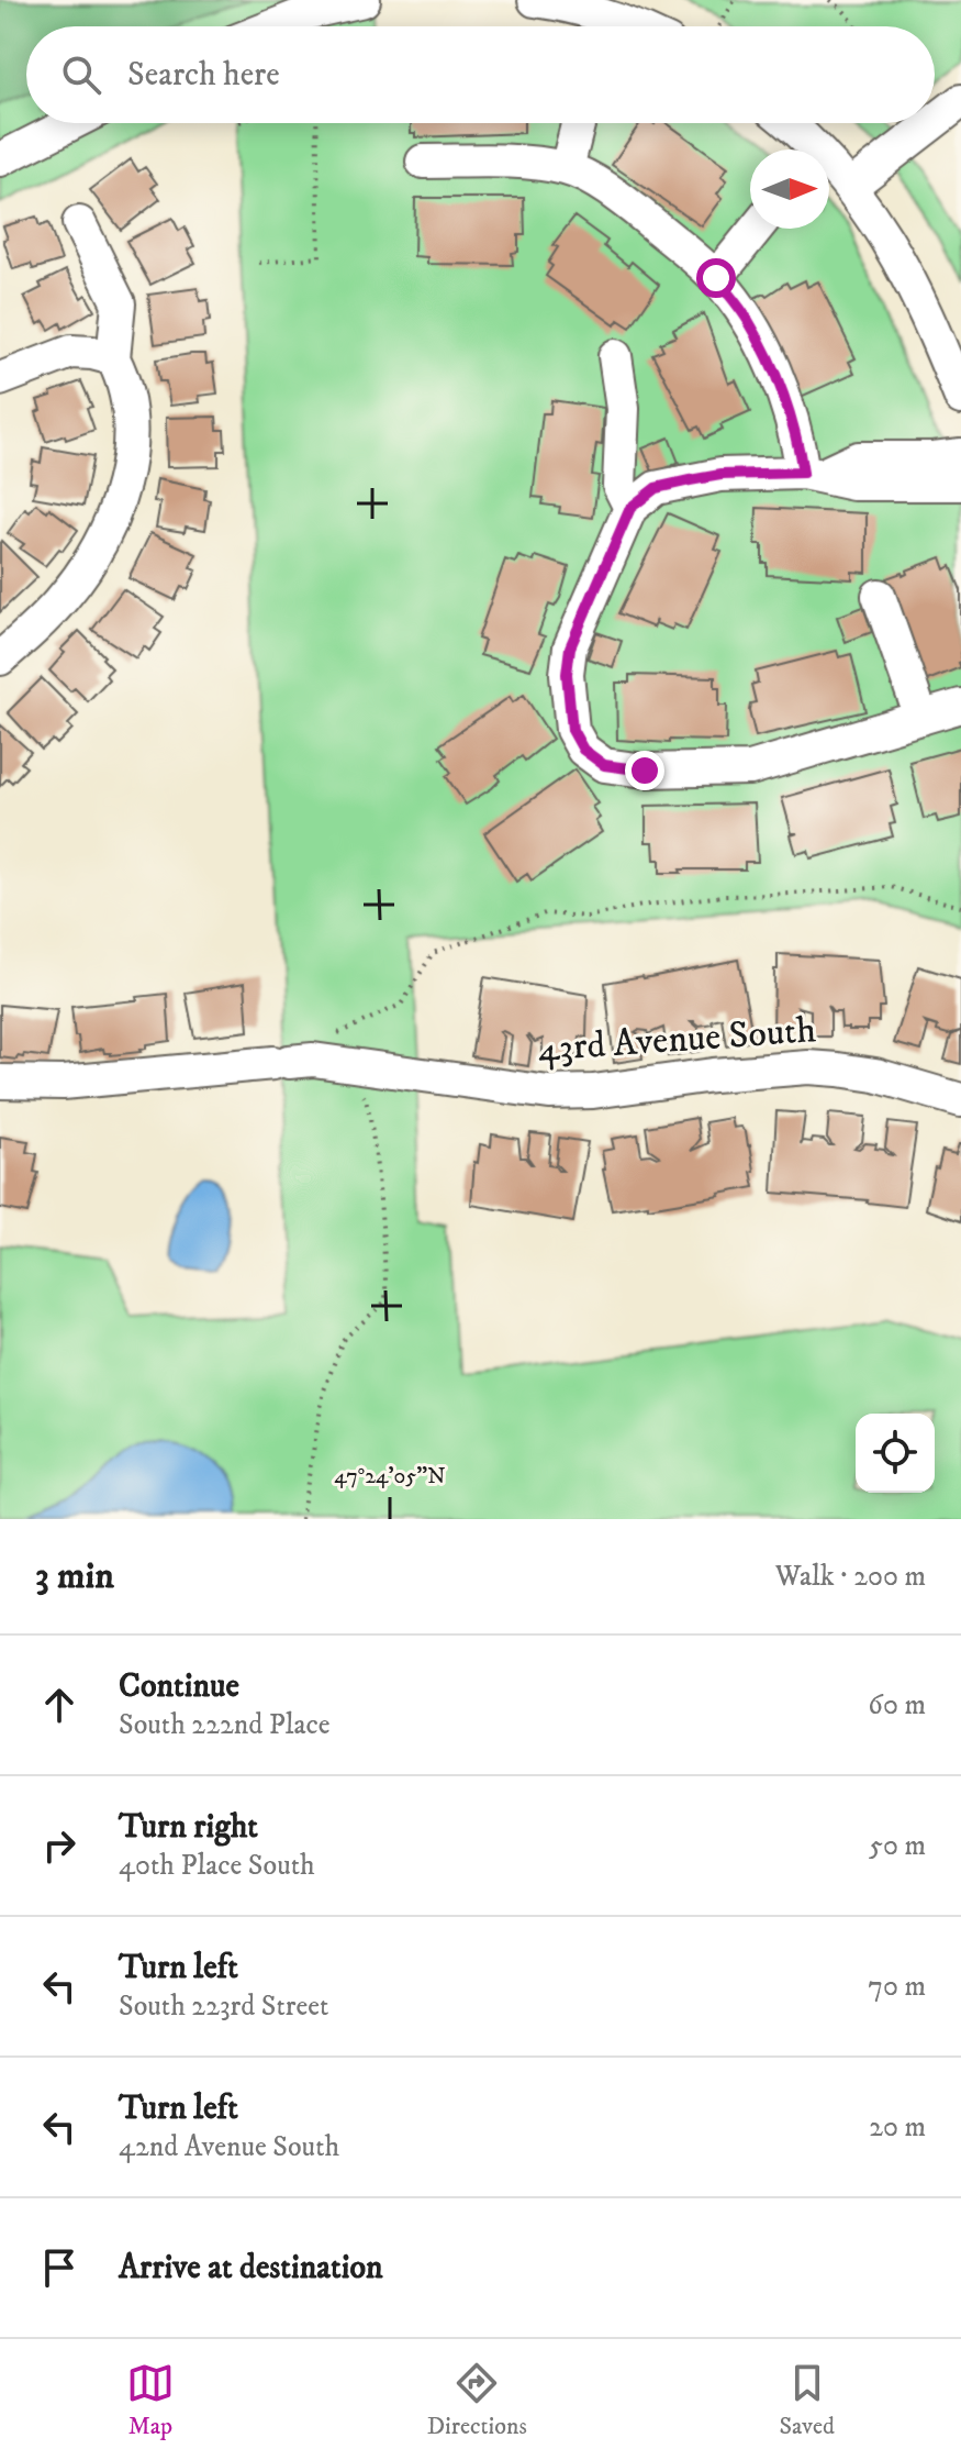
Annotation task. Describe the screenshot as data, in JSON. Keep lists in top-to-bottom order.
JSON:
{
  "streets": {
    "street": ["43rd Avenue South"]
  },
  "north": "right",
  "page": {
    "search": "Search here",
    "heading": ["3 min", "Walk · 200 m"],
    "list": [
      ["Continue", "South 222nd Place", "60 m"],
      ["Turn right", "40th Place South", "50 m"],
      ["Turn left", "South 223rd Street", "70 m"],
      ["Turn left", "42nd Avenue South", "20 m"],
      "Arrive at destination"
    ],
    "nav": ["Map", "Directions", "Saved"]
  },
  "coordinates": ["47°24'05\"N"]
}
